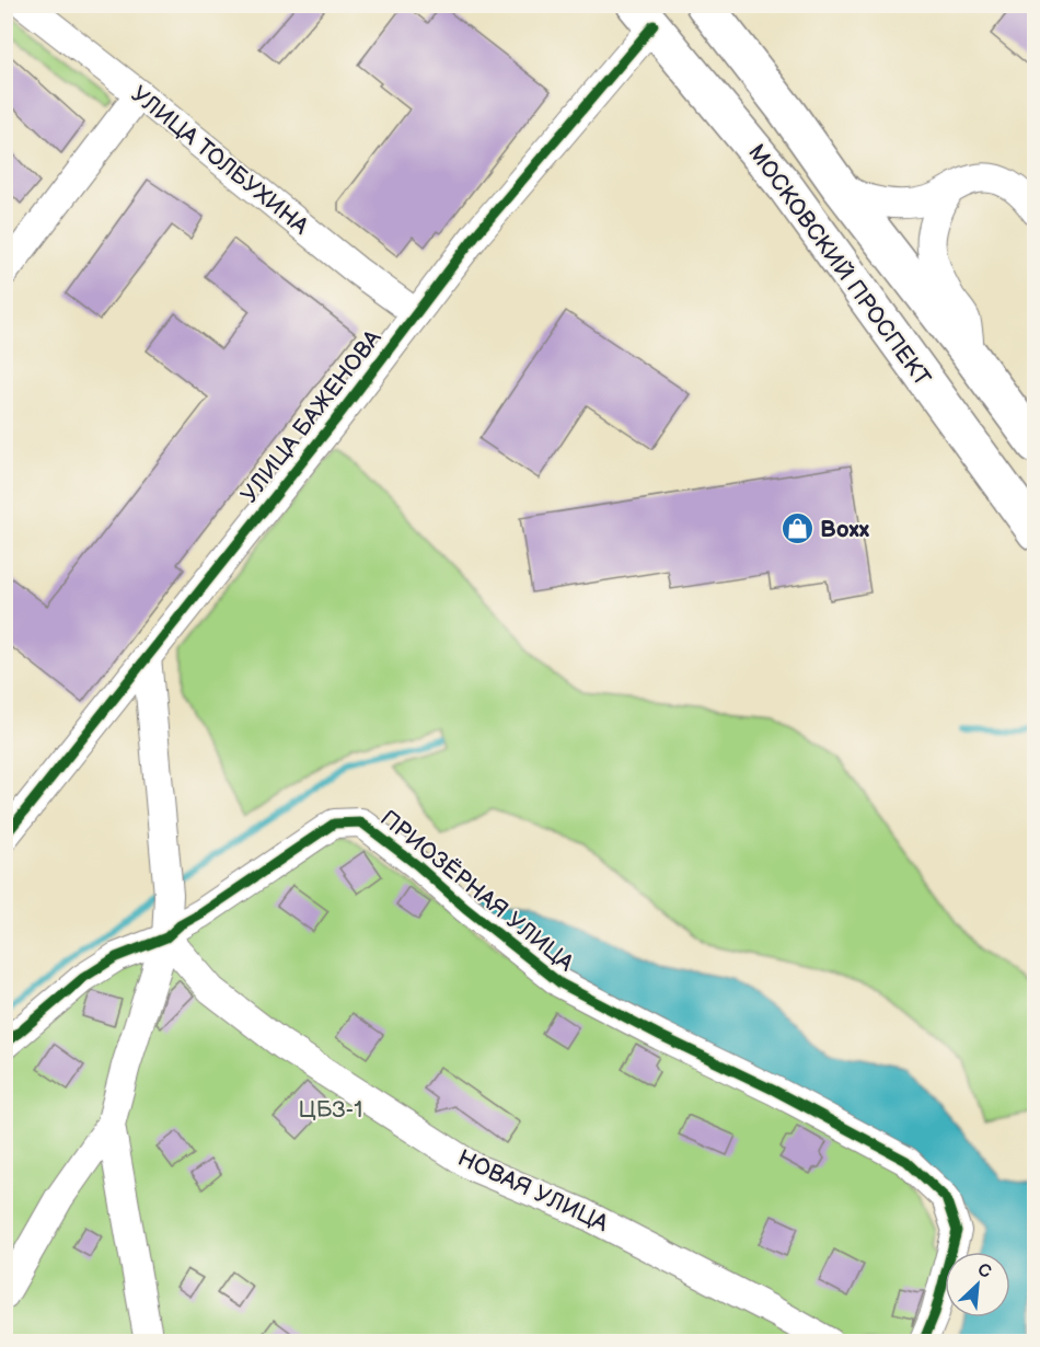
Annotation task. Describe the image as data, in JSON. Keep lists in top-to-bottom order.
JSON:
{
  "streets": {
    "main road": ["МОСКОВСКИЙ ПРОСПЕКТ"],
    "street": [
      "УЛИЦА ТОЛБУХИНА",
      "УЛИЦА БАЖЕНОВА",
      "ПРИОЗЁРНАЯ УЛИЦА",
      "НОВАЯ УЛИЦА"
    ]
  },
  "crossings": [
    ["УЛИЦА ТОЛБУХИНА", "УЛИЦА БАЖЕНОВА"],
    ["МОСКОВСКИЙ ПРОСПЕКТ", "УЛИЦА БАЖЕНОВА"],
    ["ПРИОЗЁРНАЯ УЛИЦА", "НОВАЯ УЛИЦА"]
  ],
  "parks": ["ЦБЗ-1"],
  "places": {
    "shop": ["Boxx"]
  },
  "north": "top right"
}
